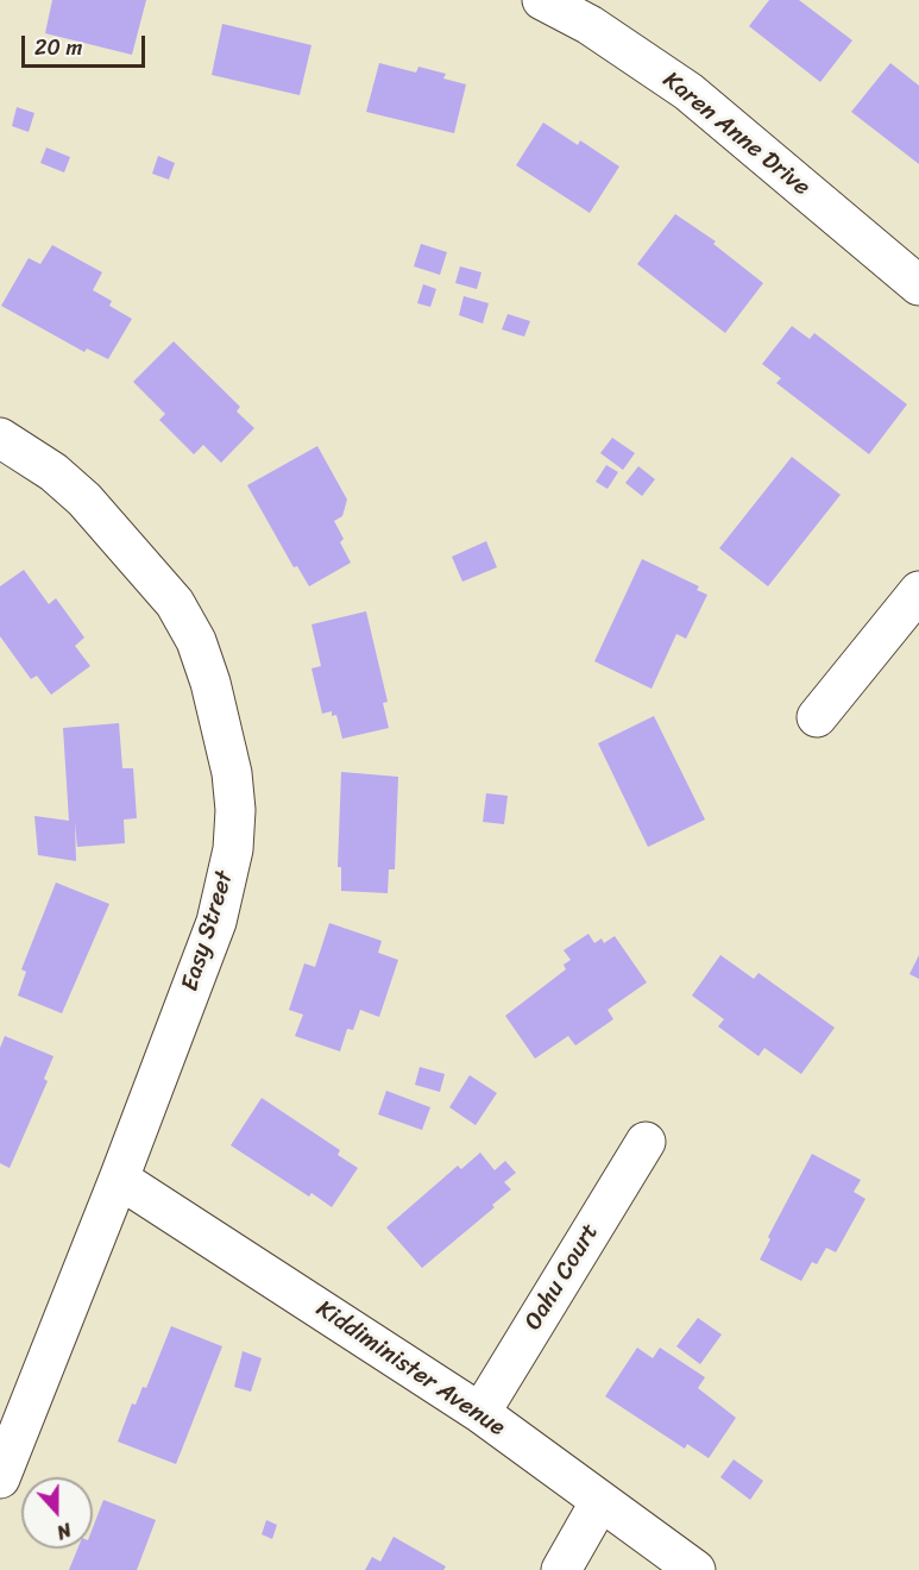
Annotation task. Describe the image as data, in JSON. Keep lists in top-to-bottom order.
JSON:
{
  "streets": {
    "street": [
      "Karen Anne Drive",
      "Easy Street",
      "Oahu Court",
      "Kiddiminister Avenue"
    ]
  },
  "crossings": [
    ["Easy Street", "Kiddiminister Avenue"],
    ["Oahu Court", "Kiddiminister Avenue"]
  ],
  "scale_bar": "20 m",
  "north": "bottom"
}
